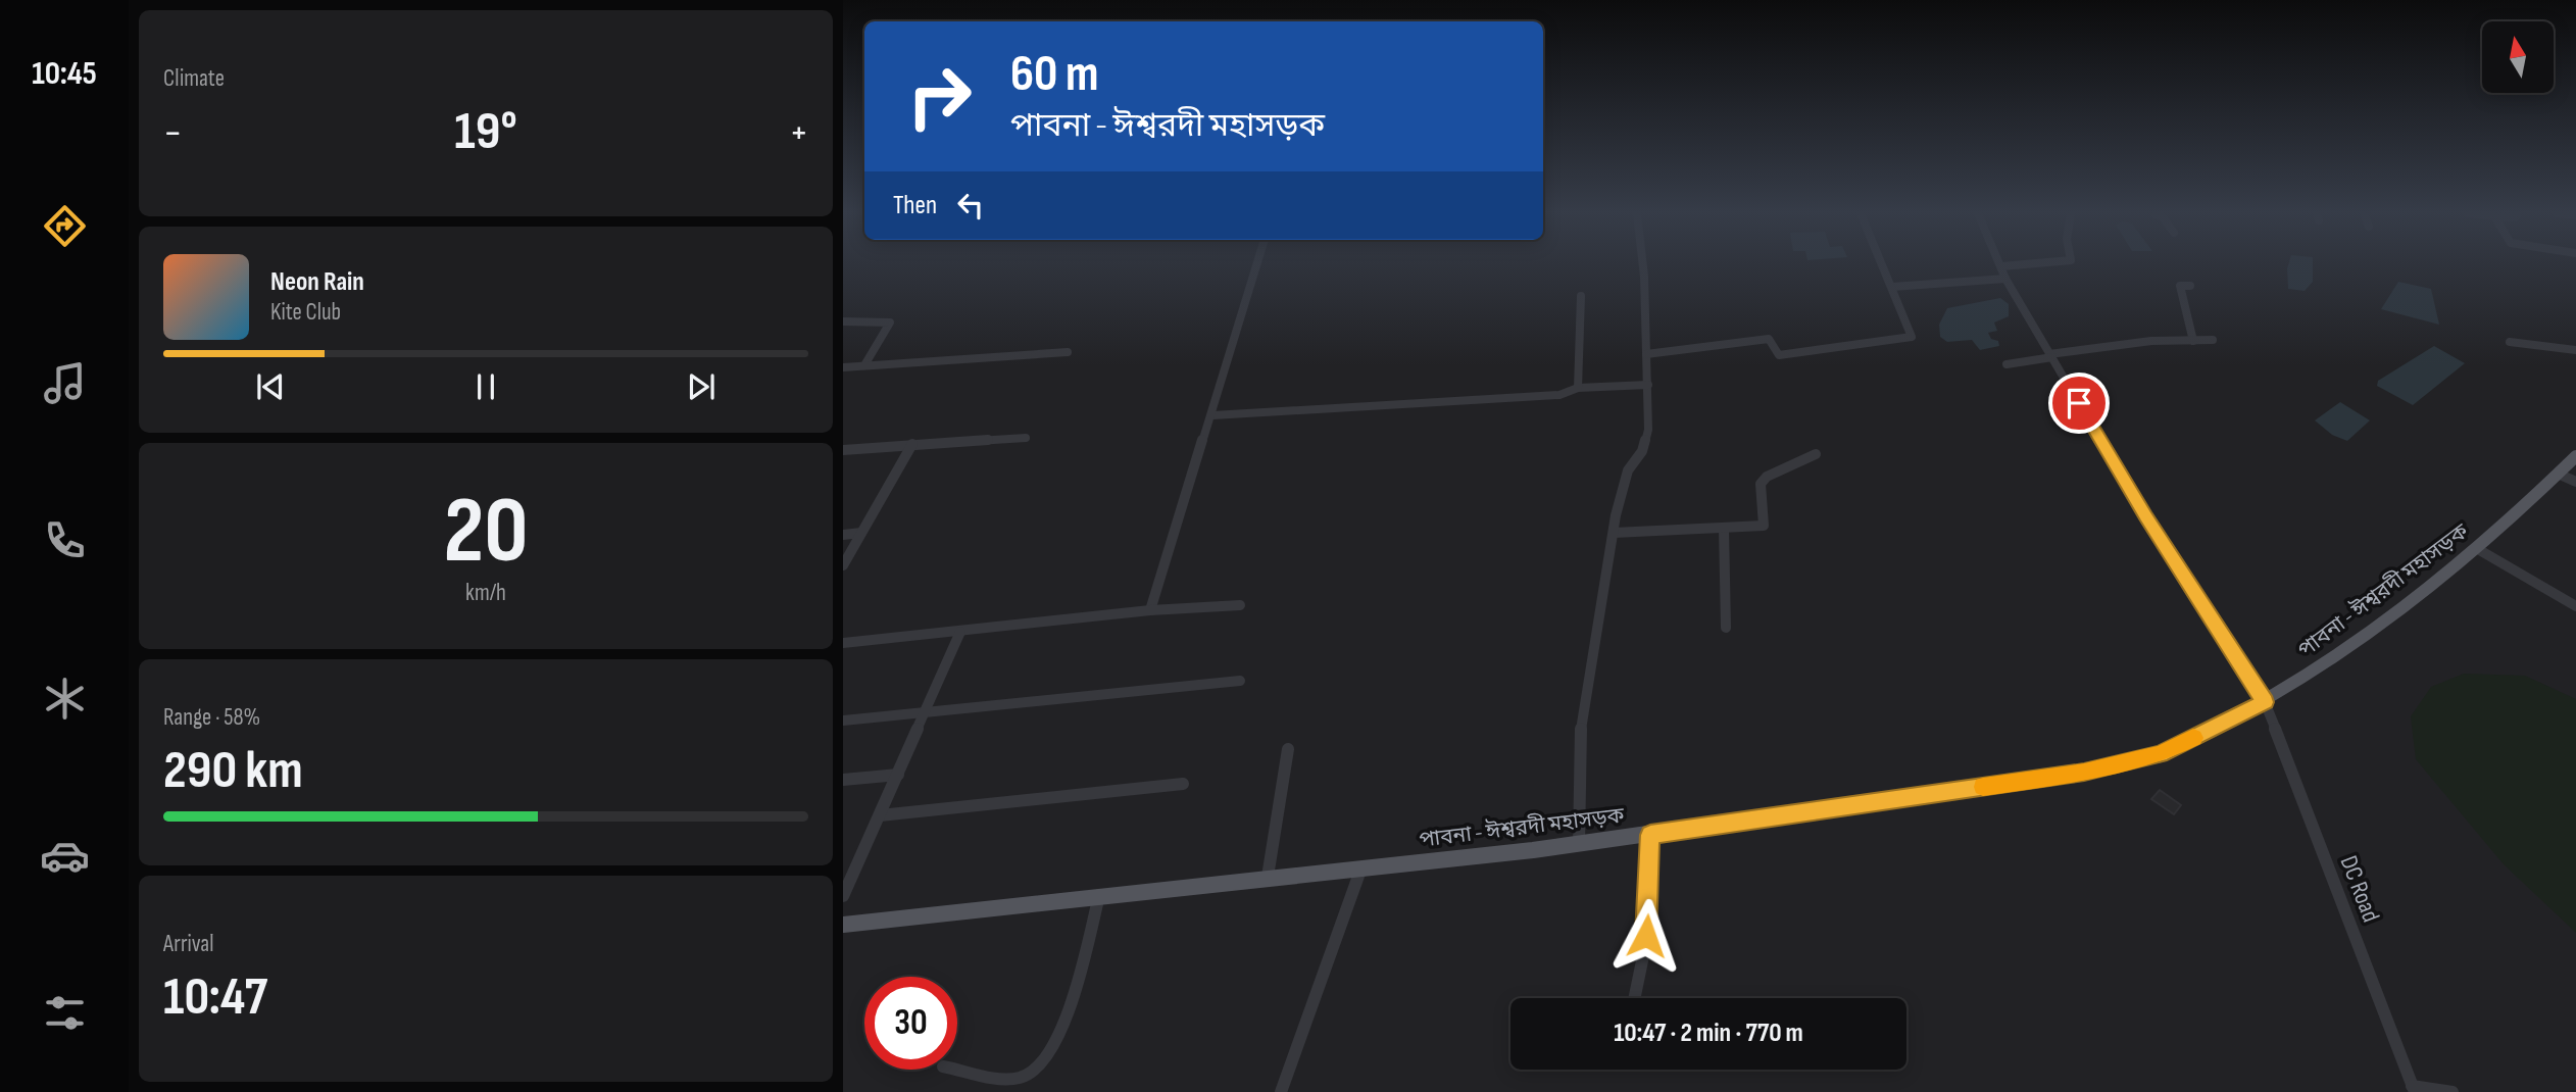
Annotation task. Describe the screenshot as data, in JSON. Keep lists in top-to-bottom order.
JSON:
{
  "streets": {
    "main road": ["পাবনা - ঈশ্বরদী মহাসড়ক"],
    "street": ["DC Road"]
  },
  "crossings": [
    ["পাবনা - ঈশ্বরদী মহাসড়ক", "DC Road"]
  ],
  "north": "top",
  "page": {
    "tabs": "10:45",
    "tile": [
      "Climate",
      ["20", "km/h"],
      ["Range · 58%", "290 km"],
      ["Arrival", "10:47"]
    ],
    "turn": ["60 m", "পাবনা - ঈশ্বরদী মহাসড়ক"],
    "heat": ["−", "19°", "+"],
    "then": "Then",
    "song": ["Neon Rain", "Kite Club"],
    "limit": "30",
    "trip": "10:47 · 2 min · 770 m"
  }
}
